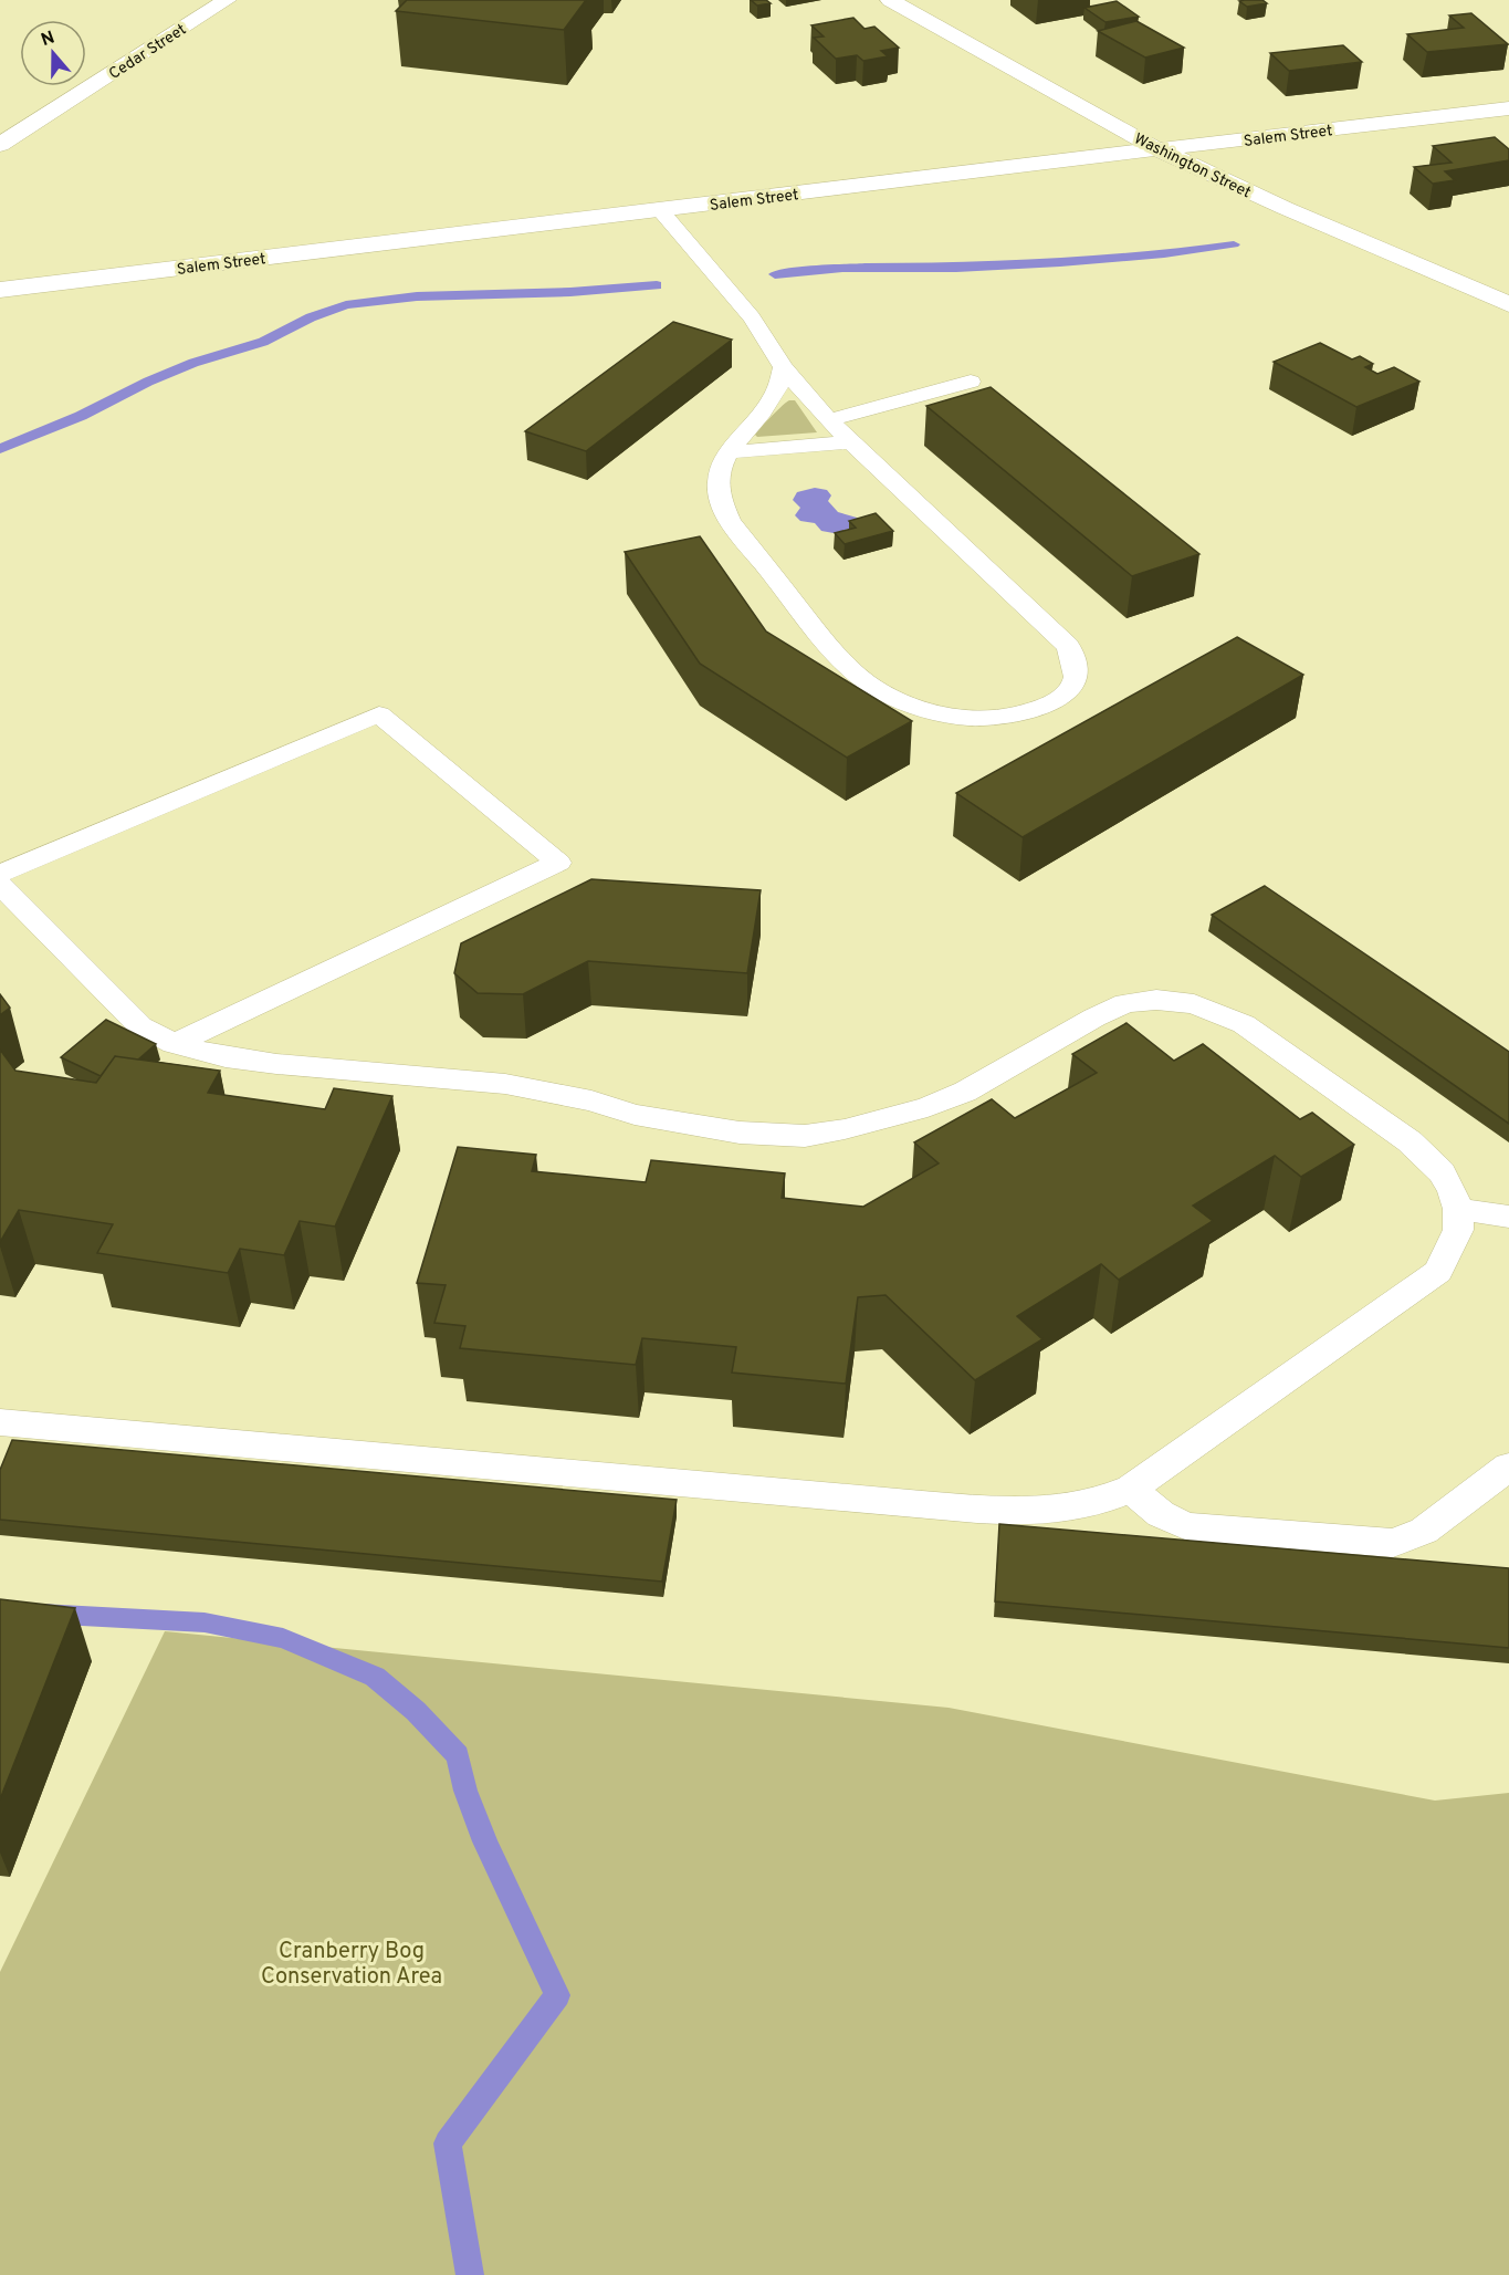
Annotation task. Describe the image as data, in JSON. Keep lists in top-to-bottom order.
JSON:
{
  "streets": {
    "street": ["Cedar Street", "Salem Street", "Washington Street"]
  },
  "crossings": [
    ["Salem Street", "Washington Street"]
  ],
  "parks": ["Cranberry Bog Conservation Area"],
  "north": "top"
}
